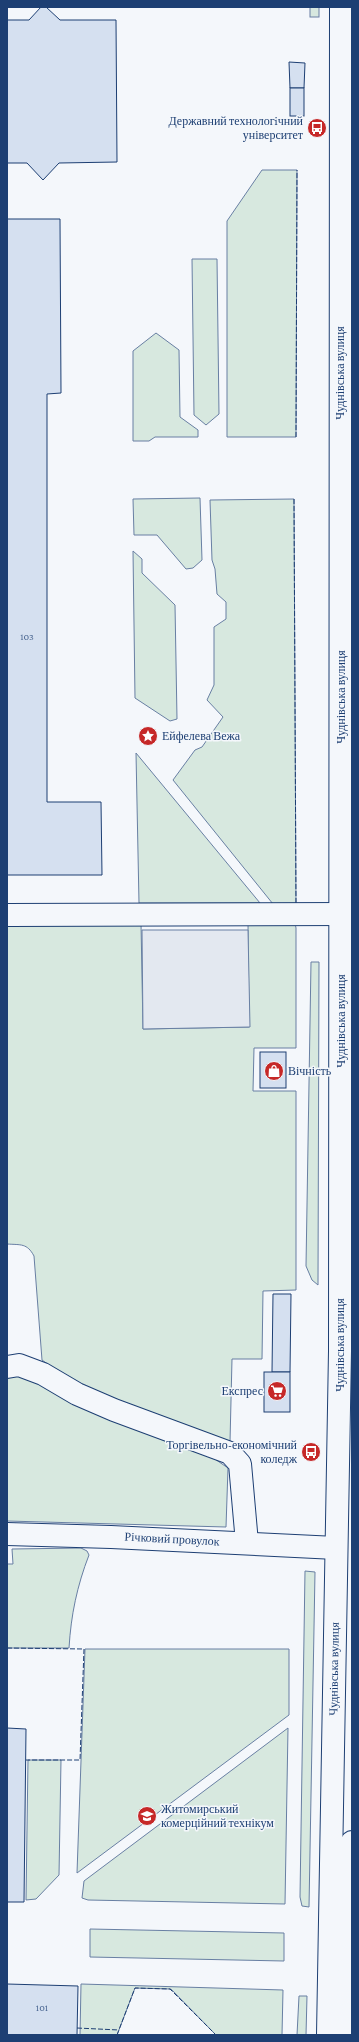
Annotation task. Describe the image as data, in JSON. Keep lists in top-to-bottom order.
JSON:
{
  "streets": {
    "main road": ["Чуднівська вулиця", "Річковий провулок"]
  },
  "crossings": [
    ["Чуднівська вулиця", "Річковий провулок"]
  ],
  "places": {
    "bus stop": ["Державний технологiчний університет", "Торгівельно-економічний коледж"],
    "place": ["Ейфелева Вежа"],
    "shop": ["Вічність"],
    "supermarket": ["Експрес"],
    "school or university": ["Житомирський комерційний технікум"]
  },
  "house_numbers": ["103", "101"]
}
